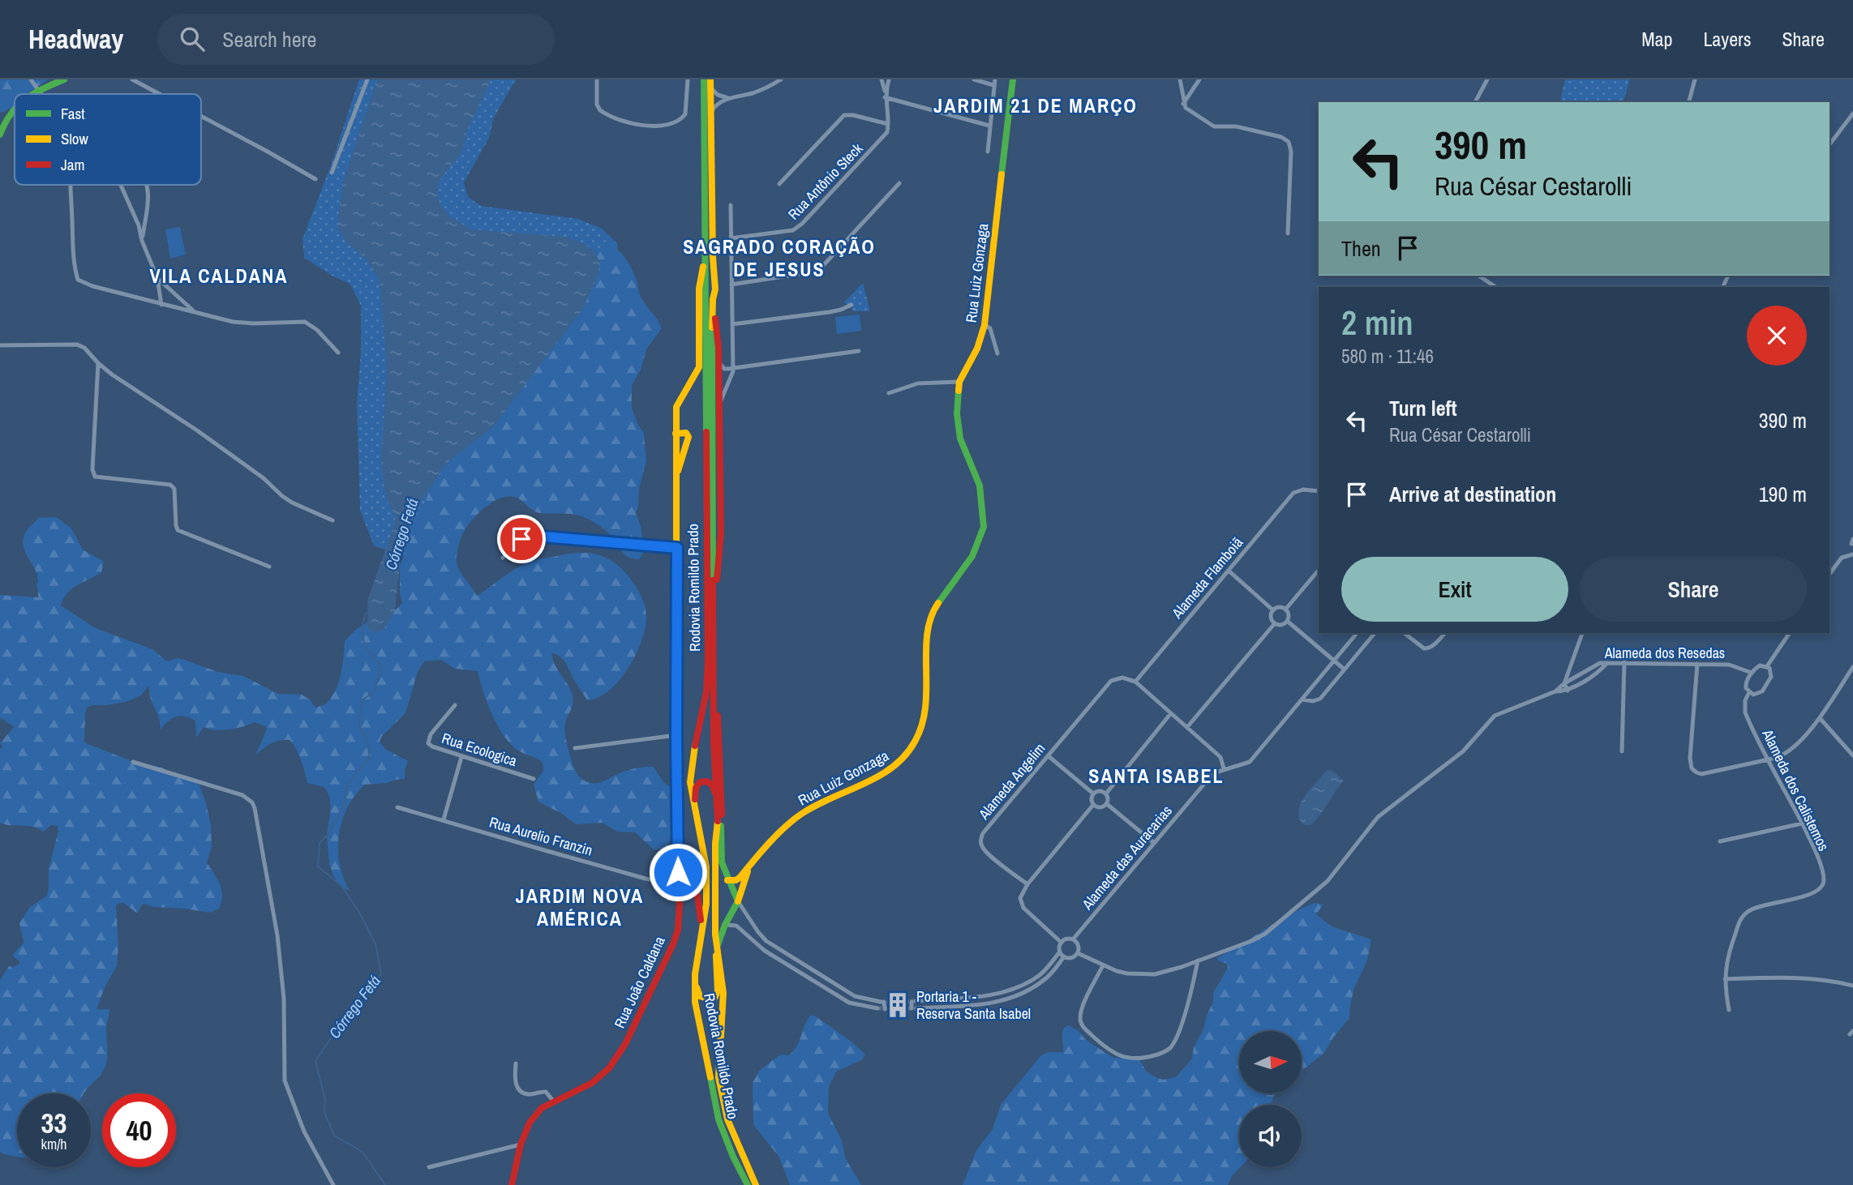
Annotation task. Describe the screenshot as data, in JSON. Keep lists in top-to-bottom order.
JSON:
{
  "streets": {
    "main road": ["Rua Luiz Gonzaga", "Rodovia Romildo Prado", "Rua João Caldana"],
    "street": [
      "Rua Antônio Steck",
      "Alameda Flamboiã",
      "Alameda dos Resedas",
      "Rua Ecologica",
      "Alameda Angelim",
      "Alameda dos Calistemos",
      "Rua Aurelio Franzin",
      "Alameda das Auracarias"
    ]
  },
  "crossings": [
    ["Rua Luiz Gonzaga", "Rodovia Romildo Prado"],
    ["Alameda Flamboiã", "Alameda Angelim"],
    ["Rodovia Romildo Prado", "Rua João Caldana"],
    ["Alameda dos Resedas", "Alameda dos Calistemos"],
    ["Alameda dos Resedas", "Alameda das Auracarias"],
    ["Rua Aurelio Franzin", "Rua João Caldana"]
  ],
  "districts": [
    "JARDIM 21 DE MARÇO",
    "SAGRADO CORAÇÃO DE JESUS",
    "VILA CALDANA",
    "SANTA ISABEL",
    "JARDIM NOVA AMÉRICA"
  ],
  "water": ["Córrego Fetá"],
  "places": {
    "building": ["Portaria 1 - Reserva Santa Isabel"]
  },
  "legend": ["Fast", "Slow", "Jam"],
  "north": "right",
  "page": {
    "header": "Headway",
    "search": "Search here",
    "nav": ["Map", "Layers", "Share"],
    "turn": ["390 m", "Rua César Cestarolli"],
    "then": "Then",
    "heading": ["2 min", "580 m · 11:46"],
    "list": [
      {
        "name": "Turn left",
        "note": "Rua César Cestarolli",
        "value": "390 m"
      },
      {
        "name": "Arrive at destination",
        "value": "190 m"
      }
    ],
    "buttons": ["Exit", "Share"],
    "speed": "33 km/h",
    "limit": "40"
  }
}
